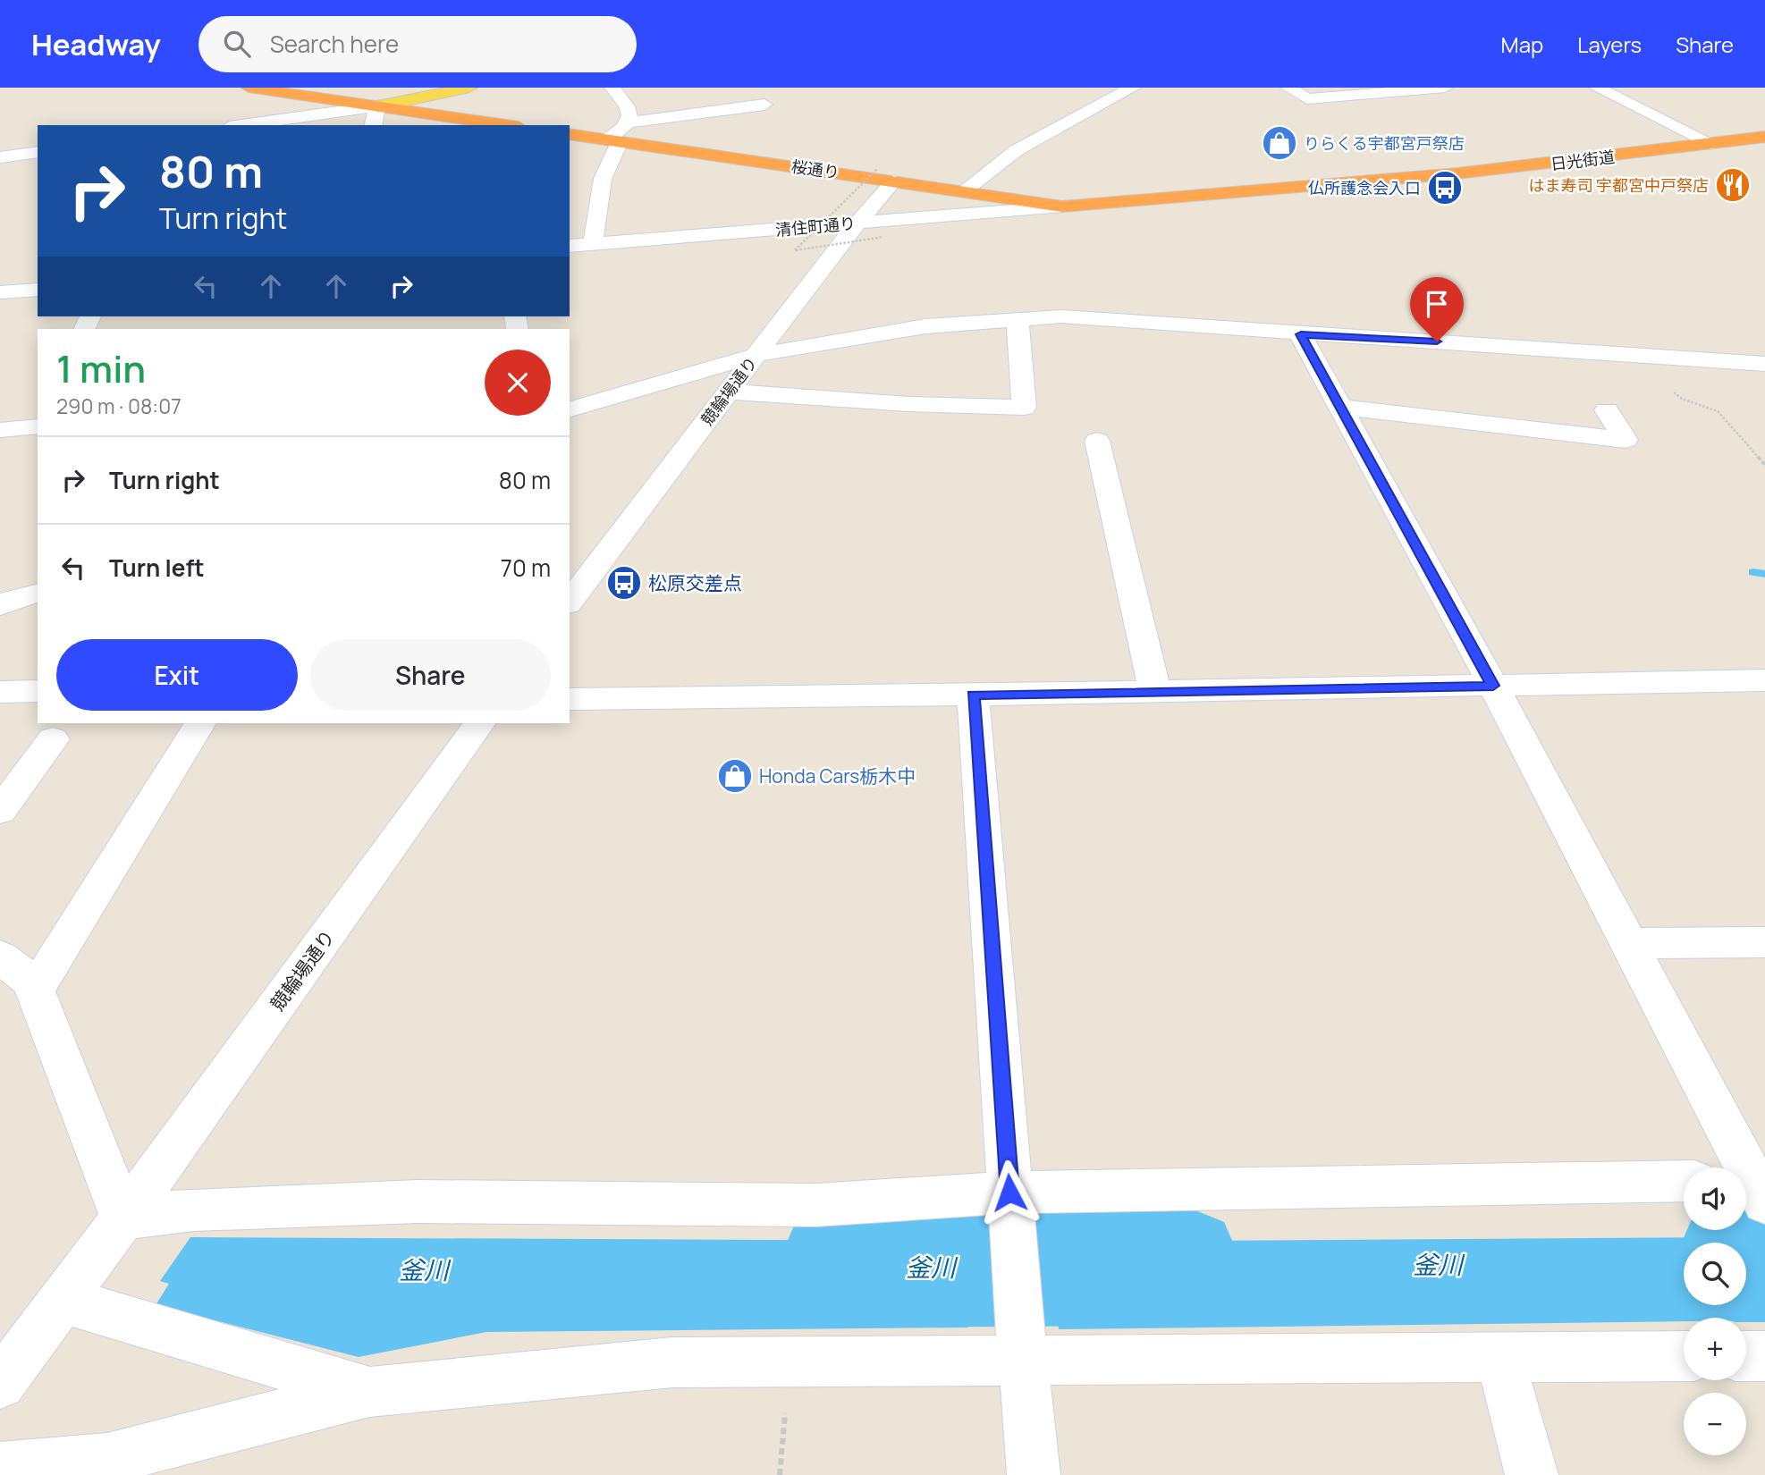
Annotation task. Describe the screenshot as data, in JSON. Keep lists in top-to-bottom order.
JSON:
{
  "streets": {
    "highway": ["日光街道", "桜通り"],
    "street": ["清住町通り", "競輪場通り"]
  },
  "crossings": [
    ["日光街道", "桜通り"],
    ["日光街道", "清住町通り"],
    ["桜通り", "清住町通り"],
    ["桜通り", "競輪場通り"],
    ["清住町通り", "競輪場通り"]
  ],
  "water": ["釜川"],
  "places": {
    "shop": ["りらくる宇都宮戸祭店", "Honda Cars栃木中"],
    "restaurant": ["はま寿司 宇都宮中戸祭店"],
    "bus stop": ["仏所護念会入口", "松原交差点"]
  },
  "page": {
    "header": "Headway",
    "search": "Search here",
    "nav": ["Map", "Layers", "Share"],
    "turn": ["80 m", "Turn right"],
    "heading": ["1 min", "290 m · 08:07"],
    "list": [
      {
        "name": "Turn right",
        "value": "80 m"
      },
      {
        "name": "Turn left",
        "value": "70 m"
      }
    ],
    "buttons": ["Exit", "Share"],
    "map_buttons": ["+", "−"]
  }
}
